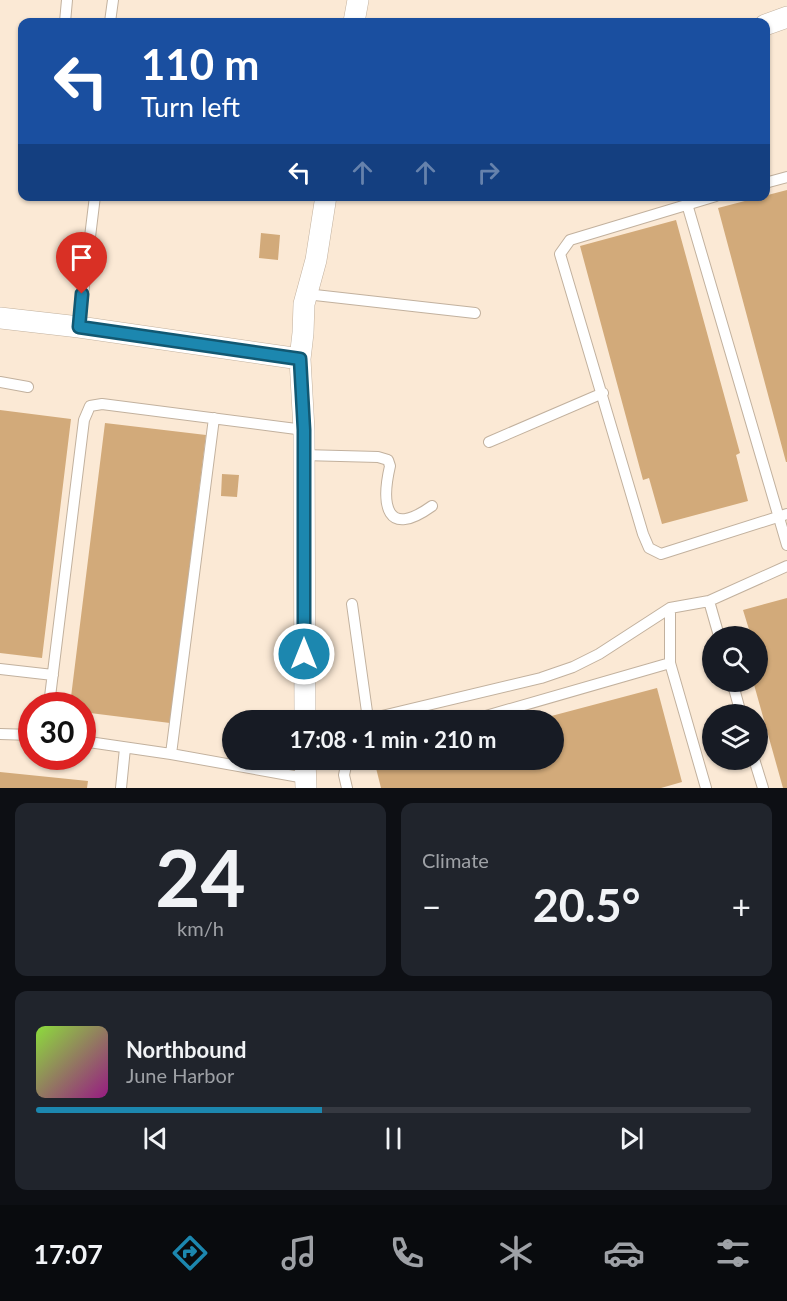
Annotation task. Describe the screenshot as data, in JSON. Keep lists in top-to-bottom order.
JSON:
{
  "page": {
    "turn": ["110 m", "Turn left"],
    "limit": "30",
    "trip": "17:08 · 1 min · 210 m",
    "tile": [
      ["24", "km/h"],
      "Climate"
    ],
    "heat": ["−", "20.5°", "+"],
    "song": ["Northbound", "June Harbor"],
    "tabs": "17:07"
  }
}
